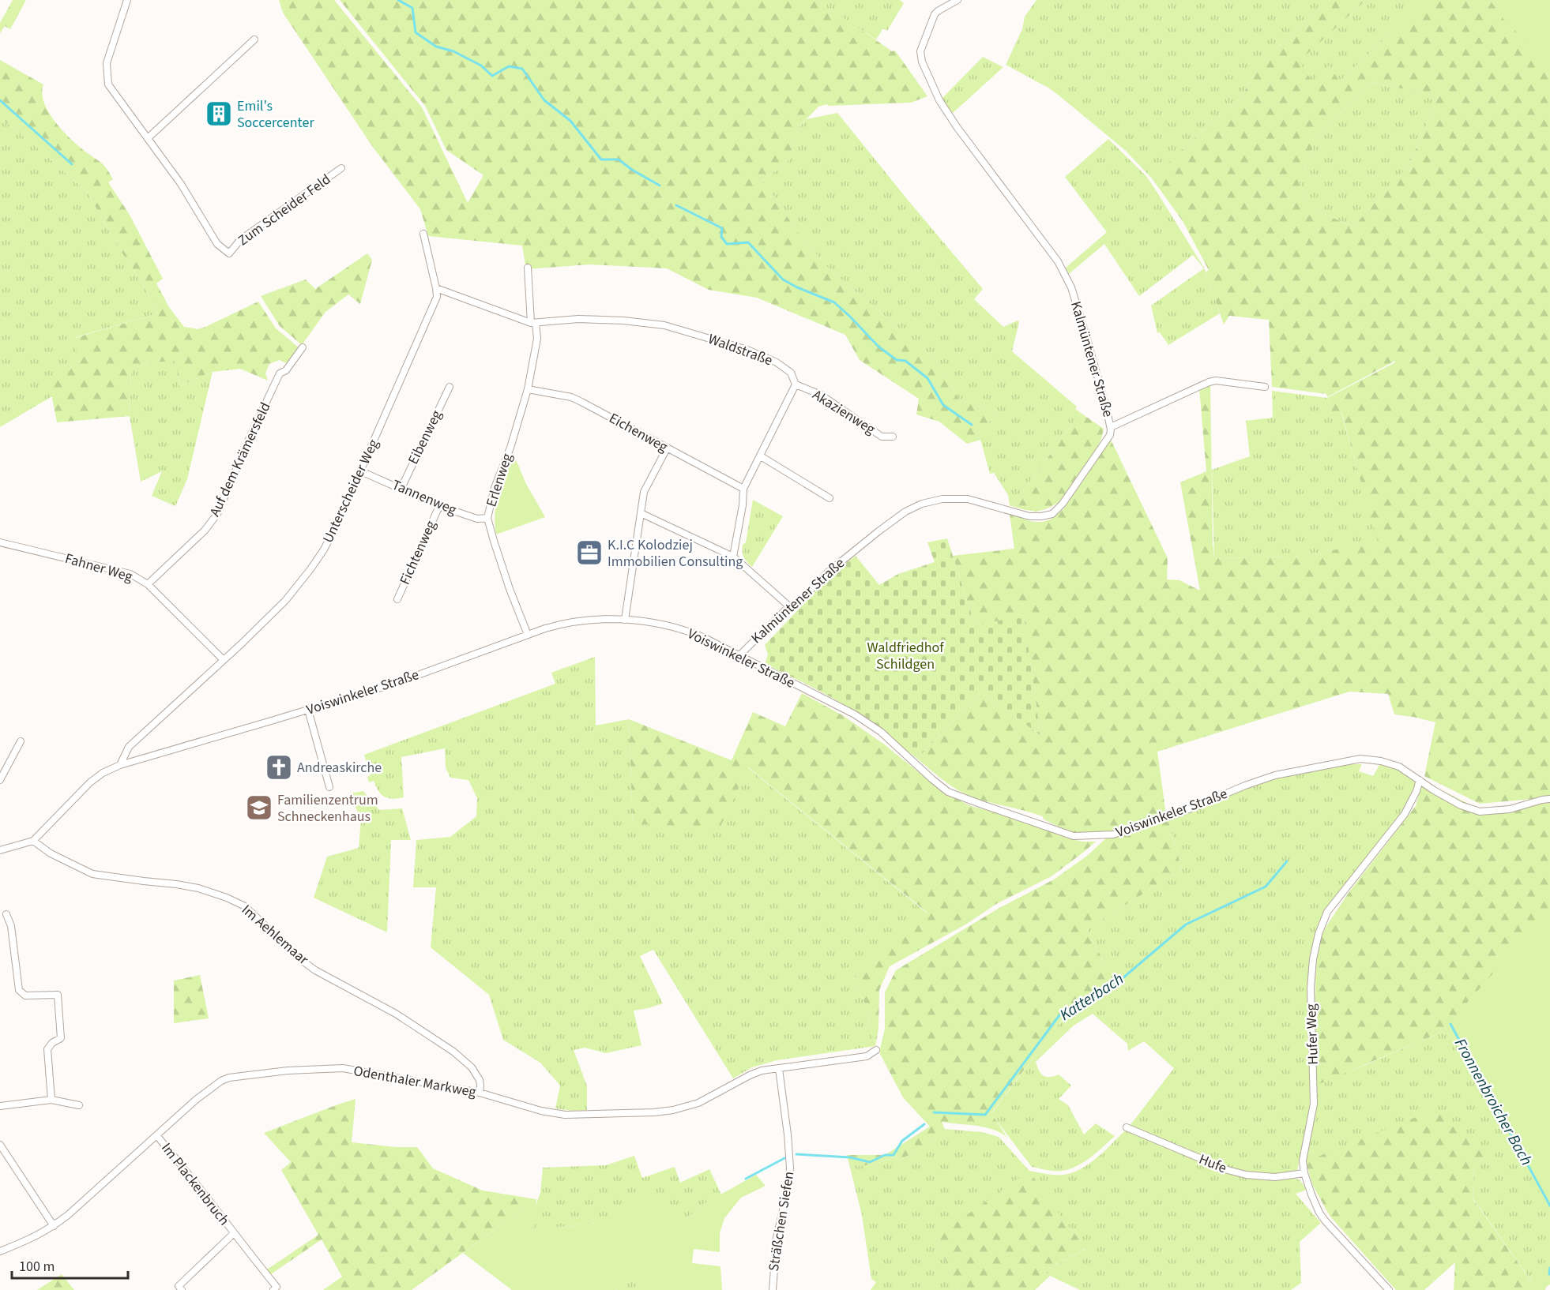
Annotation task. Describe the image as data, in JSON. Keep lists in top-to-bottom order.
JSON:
{
  "streets": {
    "street": [
      "Zum Scheider Feld",
      "Waldstraße",
      "Kalmüntener Straße",
      "Akazienweg",
      "Eichenweg",
      "Eibenweg",
      "Auf dem Krämersfeld",
      "Erlenweg",
      "Unterscheider Weg",
      "Tannenweg",
      "Fichtenweg",
      "Fahner Weg",
      "Voiswinkeler Straße",
      "Im Aehlemaar",
      "Hufer Weg",
      "Odenthaler Markweg",
      "Hufe",
      "Im Plackenbruch",
      "Sträßchen Siefen"
    ]
  },
  "crossings": [
    ["Waldstraße", "Akazienweg"],
    ["Waldstraße", "Erlenweg"],
    ["Waldstraße", "Unterscheider Weg"],
    ["Kalmüntener Straße", "Voiswinkeler Straße"],
    ["Eichenweg", "Erlenweg"],
    ["Eibenweg", "Tannenweg"],
    ["Auf dem Krämersfeld", "Fahner Weg"],
    ["Erlenweg", "Tannenweg"],
    ["Erlenweg", "Voiswinkeler Straße"],
    ["Unterscheider Weg", "Tannenweg"],
    ["Unterscheider Weg", "Fahner Weg"],
    ["Unterscheider Weg", "Voiswinkeler Straße"],
    ["Tannenweg", "Fichtenweg"],
    ["Voiswinkeler Straße", "Im Aehlemaar"],
    ["Voiswinkeler Straße", "Hufer Weg"],
    ["Im Aehlemaar", "Odenthaler Markweg"],
    ["Hufer Weg", "Hufe"],
    ["Odenthaler Markweg", "Im Plackenbruch"],
    ["Odenthaler Markweg", "Sträßchen Siefen"]
  ],
  "water": ["Katterbach", "Fronnenbroicher Bach"],
  "parks": ["Waldfriedhof Schildgen"],
  "places": {
    "building": ["Emil's Soccercenter"],
    "office": ["K.I.C Kolodziej Immobilien Consulting"],
    "church": ["Andreaskirche"],
    "school or university": ["Familienzentrum Schneckenhaus"]
  },
  "scale_bar": "100 m"
}
